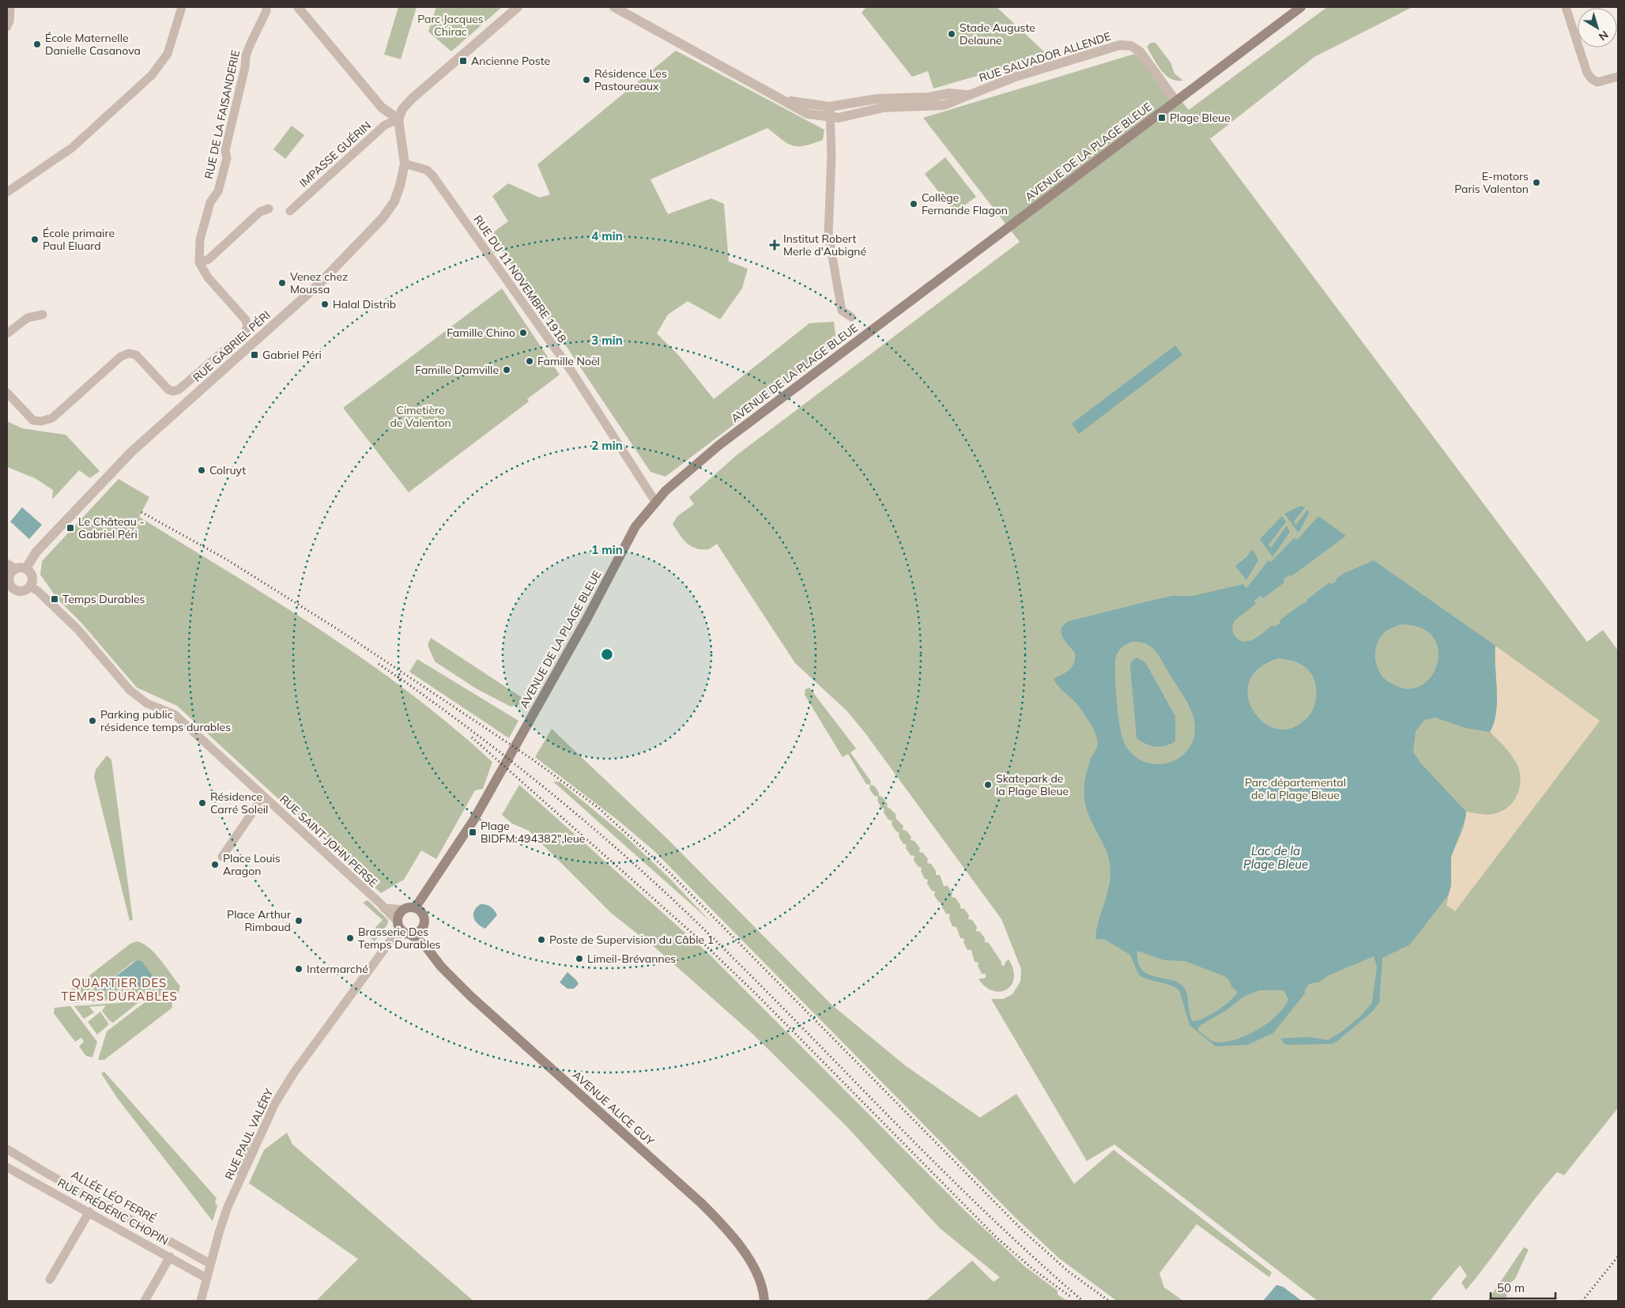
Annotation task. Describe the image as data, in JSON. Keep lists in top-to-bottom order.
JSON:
{
  "streets": {
    "main road": ["AVENUE DE LA PLAGE BLEUE", "AVENUE ALICE GUY"],
    "street": [
      "RUE SALVADOR ALLENDE",
      "RUE DE LA FAISANDERIE",
      "IMPASSE GUÉRIN",
      "RUE DU 11 NOVEMBRE 1918",
      "RUE GABRIEL PÉRI",
      "RUE SAINT-JOHN PERSE",
      "RUE PAUL VALÉRY",
      "ALLÉE LÉO FERRÉ",
      "RUE FRÉDÉRIC CHOPIN"
    ]
  },
  "crossings": [
    ["RUE SALVADOR ALLENDE", "AVENUE DE LA PLAGE BLEUE"],
    ["AVENUE DE LA PLAGE BLEUE", "RUE DU 11 NOVEMBRE 1918"],
    ["AVENUE DE LA PLAGE BLEUE", "RUE SAINT-JOHN PERSE"],
    ["AVENUE DE LA PLAGE BLEUE", "AVENUE ALICE GUY"],
    ["AVENUE DE LA PLAGE BLEUE", "RUE PAUL VALÉRY"],
    ["IMPASSE GUÉRIN", "RUE GABRIEL PÉRI"],
    ["RUE DU 11 NOVEMBRE 1918", "RUE GABRIEL PÉRI"],
    ["RUE GABRIEL PÉRI", "RUE SAINT-JOHN PERSE"],
    ["RUE SAINT-JOHN PERSE", "AVENUE ALICE GUY"],
    ["RUE SAINT-JOHN PERSE", "RUE PAUL VALÉRY"],
    ["AVENUE ALICE GUY", "RUE PAUL VALÉRY"],
    ["RUE PAUL VALÉRY", "ALLÉE LÉO FERRÉ"],
    ["RUE PAUL VALÉRY", "RUE FRÉDÉRIC CHOPIN"]
  ],
  "districts": ["QUARTIER DES TEMPS DURABLES"],
  "water": ["Lac de la Plage Bleue"],
  "parks": ["Parc Jacques Chirac", "Cimetière de Valenton", "Parc départemental de la Plage Bleue"],
  "places": {
    "other": [
      "Stade Auguste Delaune",
      "École Maternelle Danielle Casanova",
      "Résidence Les Pastoureaux",
      "E-motors Paris Valenton",
      "Collège Fernande Flagon",
      "École primaire Paul Eluard",
      "Venez chez Moussa",
      "Halal Distrib",
      "Famille Chino",
      "Famille Noël",
      "Famille Damville",
      "Colruyt",
      "Parking public résidence temps durables",
      "Skatepark de la Plage Bleue",
      "Résidence Carré Soleil",
      "Place Louis Aragon",
      "Place Arthur Rimbaud",
      "Brasserie Des Temps Durables",
      "Poste de Supervision du Câble 1",
      "Limeil-Brévannes",
      "Intermarché"
    ],
    "transit": [
      "Ancienne Poste",
      "Plage Bleue",
      "Gabriel Péri",
      "Le Château - Gabriel Péri",
      "Temps Durables",
      "Plage BIDFM:494382\",leue"
    ],
    "health": ["Institut Robert Merle d'Aubigné"]
  },
  "scale_bar": "50 m",
  "north": "bottom right",
  "rings": [
    "4 min",
    "3 min",
    "2 min",
    "1 min"
  ]
}
